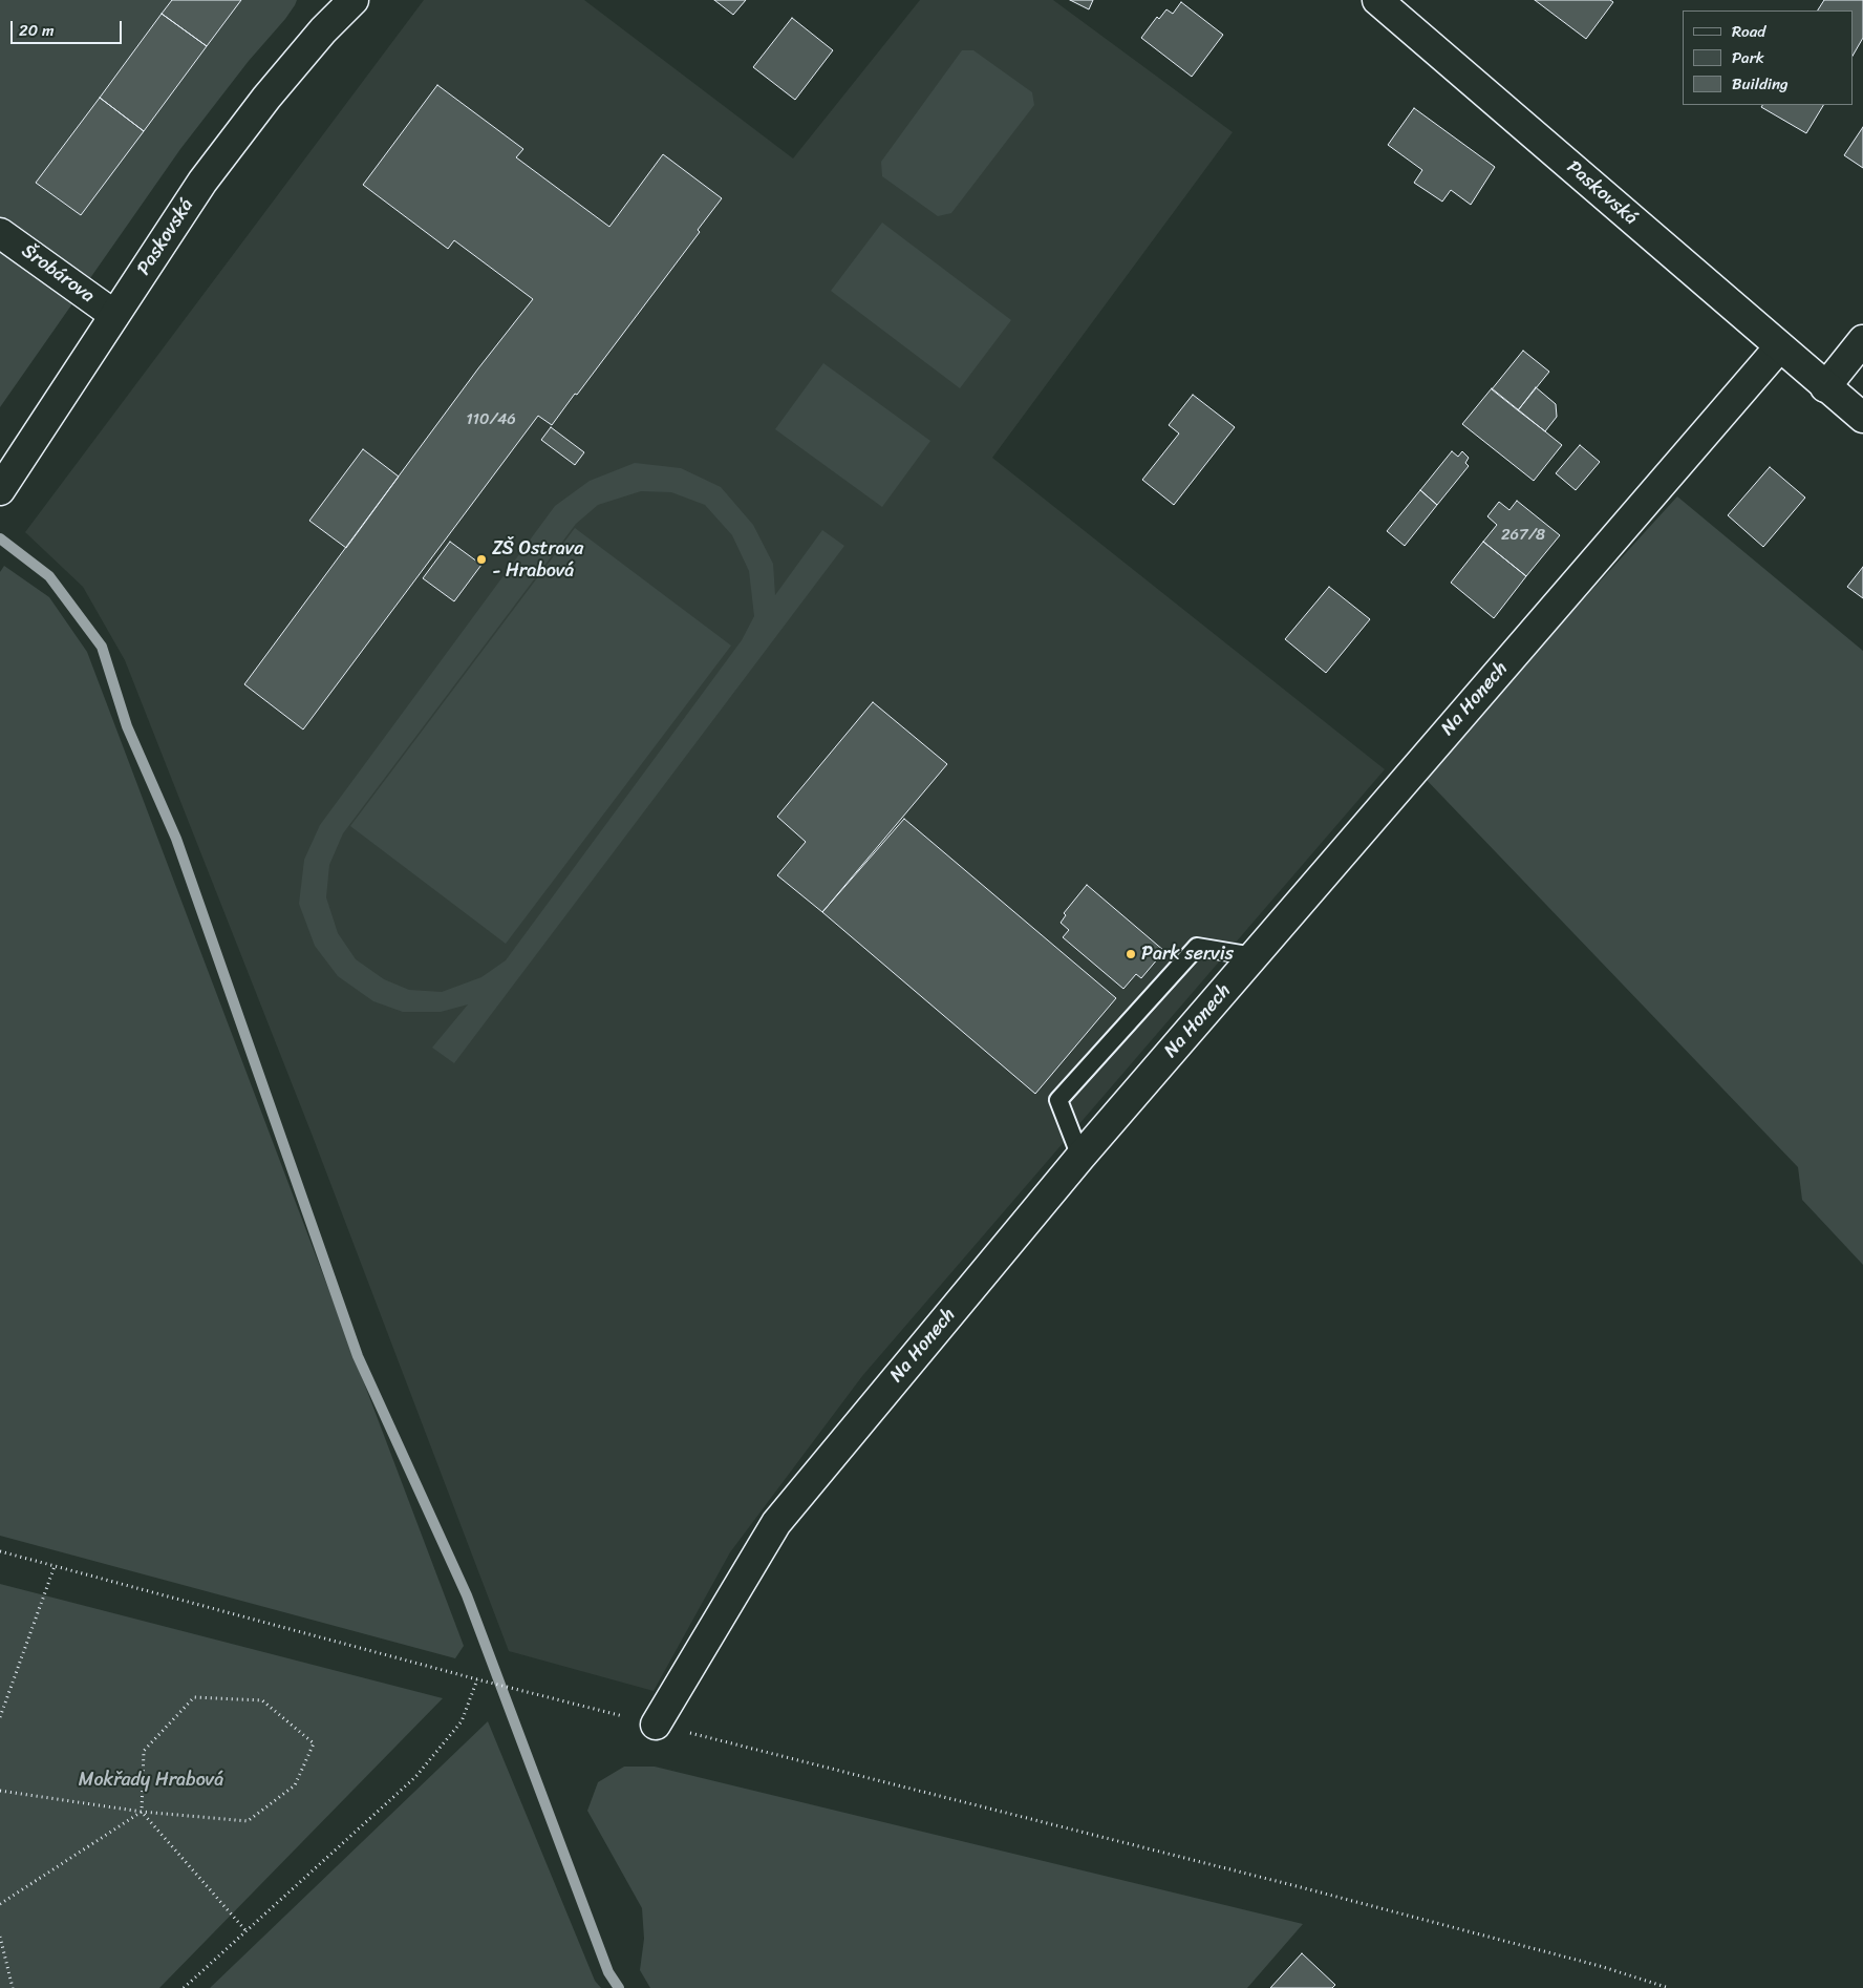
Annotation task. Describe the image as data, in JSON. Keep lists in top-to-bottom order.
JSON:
{
  "streets": {
    "street": ["Paskovská", "Šrobárova", "Na Honech"]
  },
  "crossings": [
    ["Paskovská", "Šrobárova"],
    ["Paskovská", "Na Honech"]
  ],
  "parks": ["Mokřady Hrabová"],
  "places": ["ZŠ Ostrava - Hrabová", "Park servis"],
  "house_numbers": ["110/46", "267/8"],
  "legend": ["Road", "Park", "Building"],
  "scale_bar": "20 m"
}
